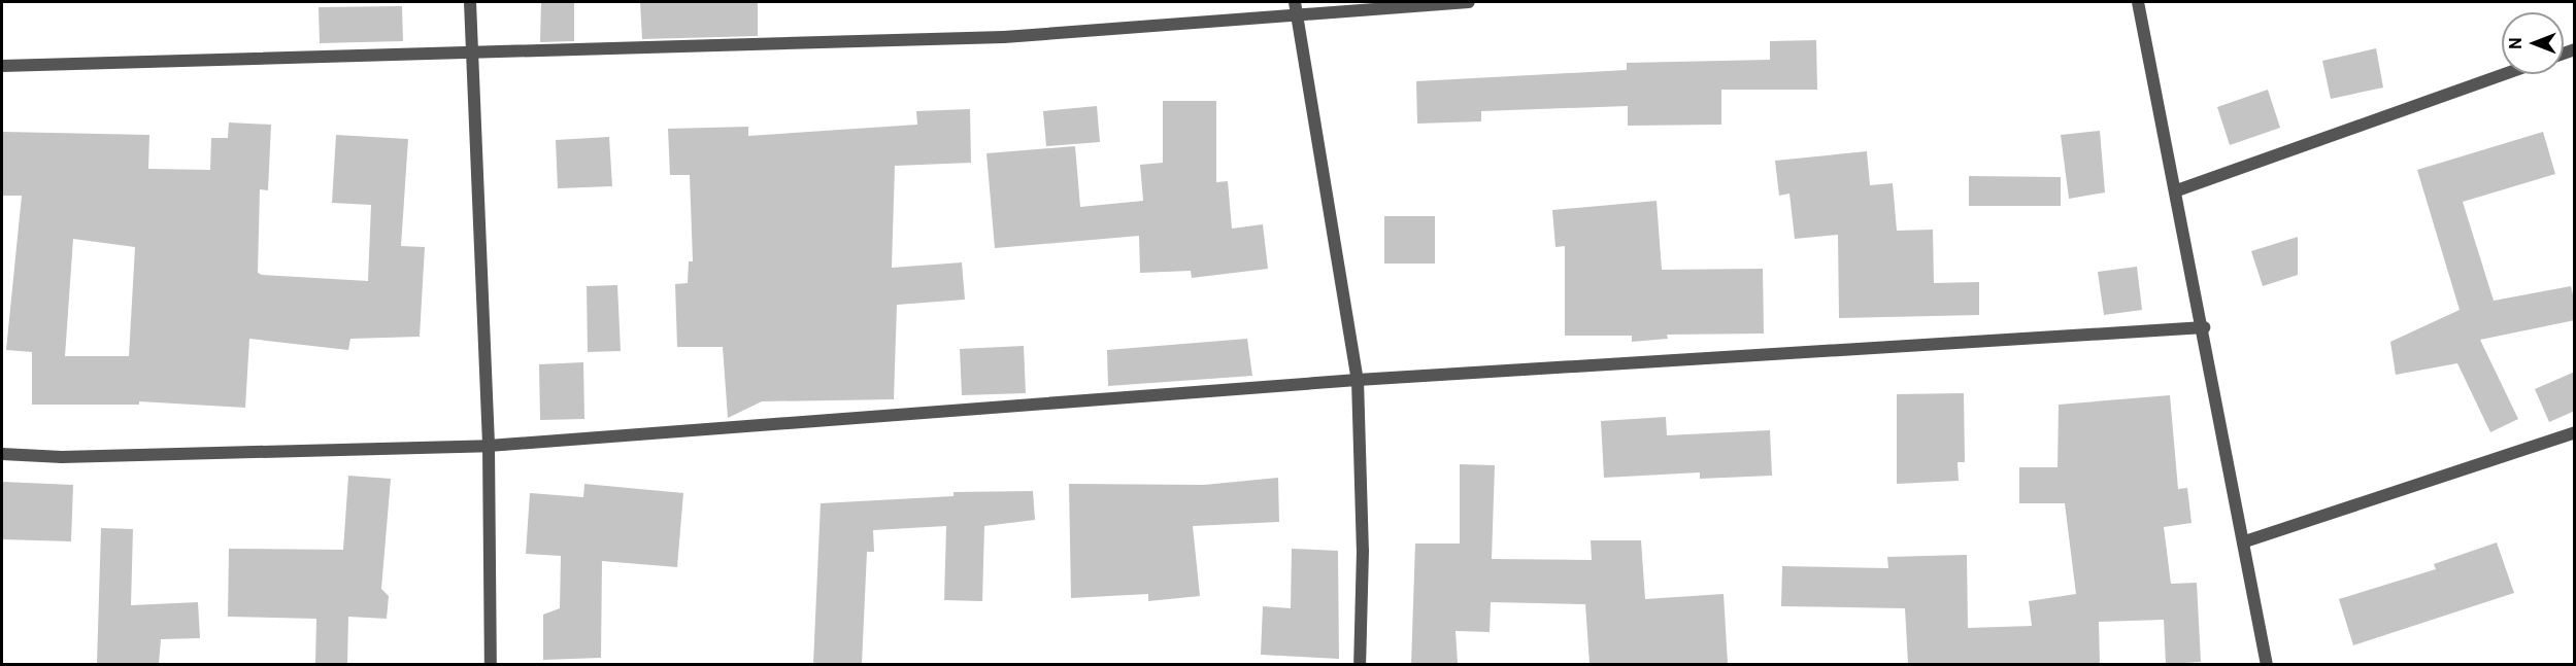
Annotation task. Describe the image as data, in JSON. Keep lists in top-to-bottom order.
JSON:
{
  "north": "left"
}
